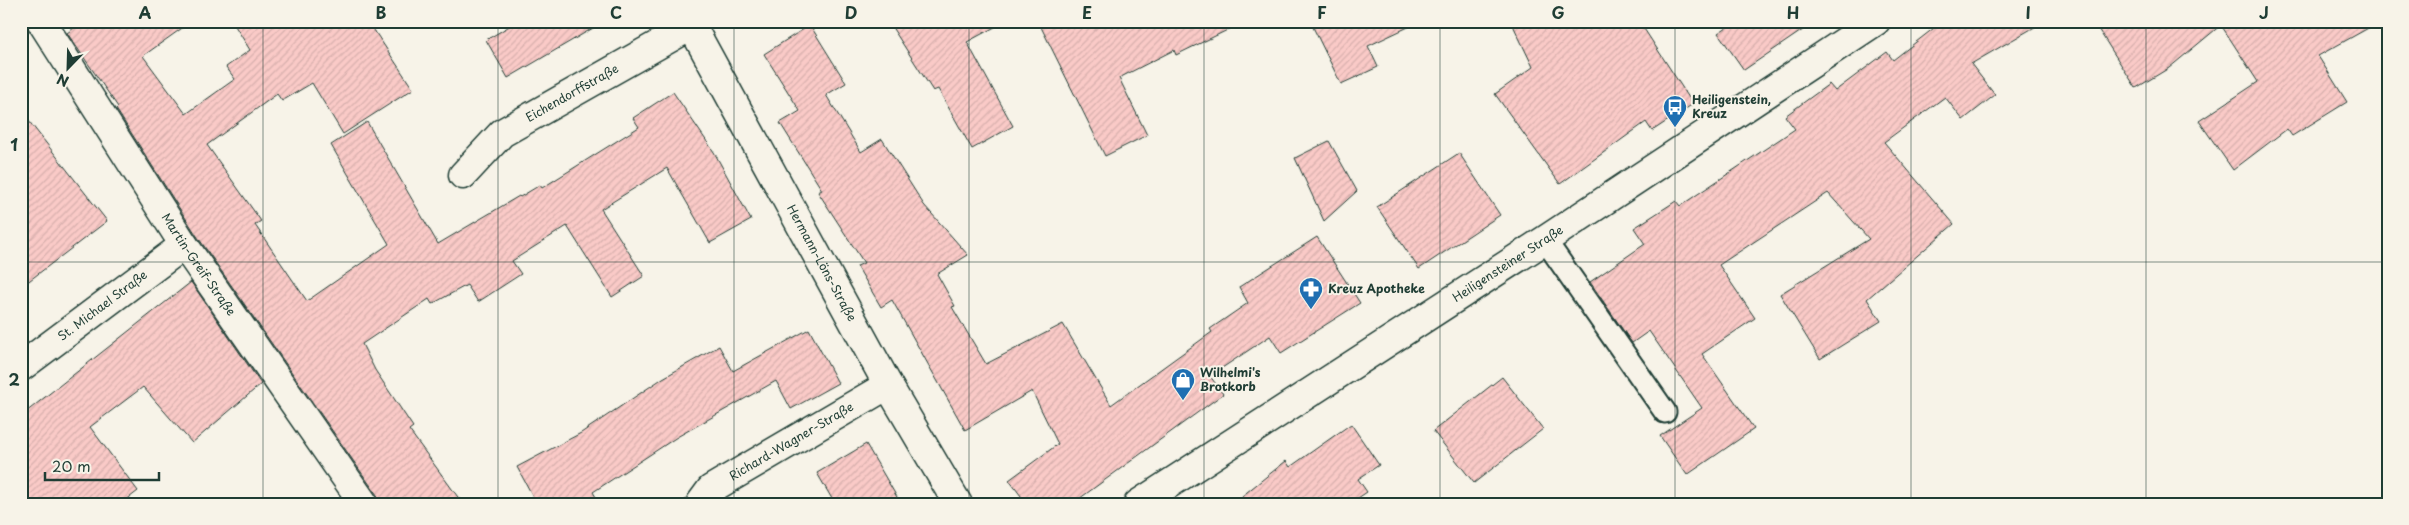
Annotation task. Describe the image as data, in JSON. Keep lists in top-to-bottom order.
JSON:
{
  "streets": {
    "street": [
      "Eichendorffstraße",
      "Hermann-Löns-Straße",
      "Heiligensteiner Straße",
      "Martin-Greif-Straße",
      "St. Michael Straße",
      "Richard-Wagner-Straße"
    ]
  },
  "crossings": [
    ["Eichendorffstraße", "Hermann-Löns-Straße"],
    ["Hermann-Löns-Straße", "Richard-Wagner-Straße"],
    ["Martin-Greif-Straße", "St. Michael Straße"]
  ],
  "places": {
    "bus stop": ["Heiligenstein, Kreuz"],
    "pharmacy": ["Kreuz Apotheke"],
    "shop": ["Wilhelmi's Brotkorb"]
  },
  "scale_bar": "20 m",
  "north": "bottom left",
  "grid": {
    "columns": [
      "A",
      "B",
      "C",
      "D",
      "E",
      "F",
      "G",
      "H",
      "I",
      "J"
    ],
    "rows": ["1", "2"]
  }
}
